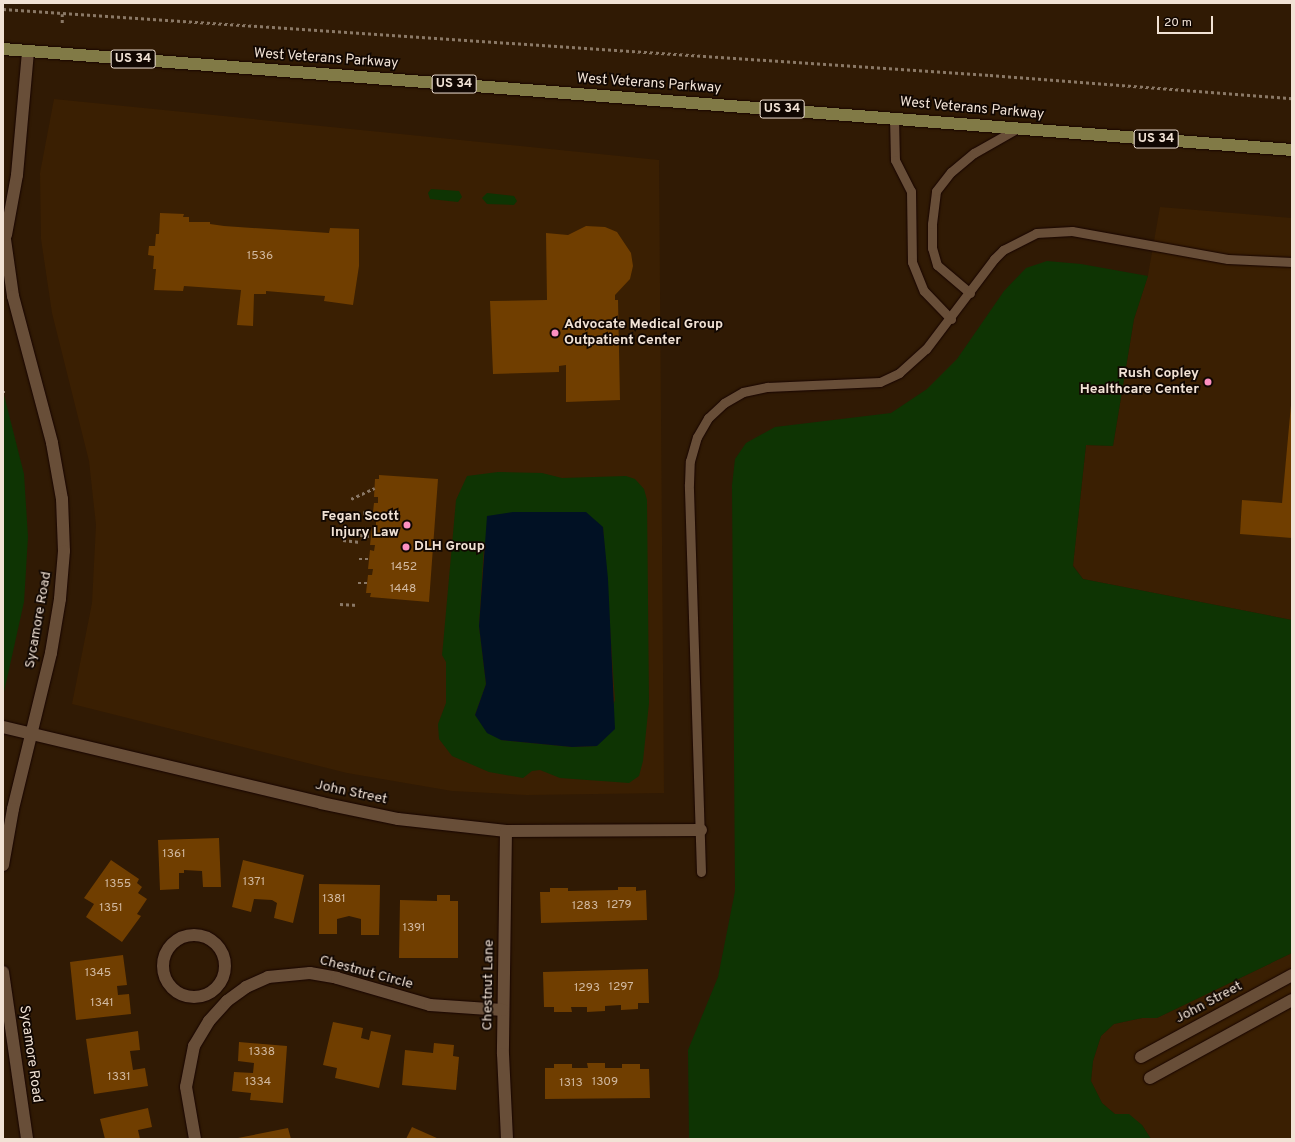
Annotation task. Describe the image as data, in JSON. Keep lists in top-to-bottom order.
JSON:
{
  "streets": {
    "main road": ["US 34", "West Veterans Parkway"],
    "street": [
      "Sycamore Road",
      "John Street",
      "Chestnut Circle",
      "Chestnut Lane"
    ]
  },
  "crossings": [
    ["West Veterans Parkway", "Sycamore Road"],
    ["Sycamore Road", "John Street"],
    ["John Street", "Chestnut Lane"],
    ["Chestnut Circle", "Chestnut Lane"]
  ],
  "places": [
    "Advocate Medical Group Outpatient Center",
    "Rush Copley Healthcare Center",
    "Fegan Scott Injury Law",
    "DLH Group"
  ],
  "house_numbers": [
    "1536",
    "1452",
    "1448",
    "1361",
    "1371",
    "1355",
    "1381",
    "1279",
    "1283",
    "1351",
    "1391",
    "1345",
    "1297",
    "1293",
    "1341",
    "1338",
    "1331",
    "1334",
    "1309",
    "1313"
  ],
  "scale_bar": "20 m"
}
